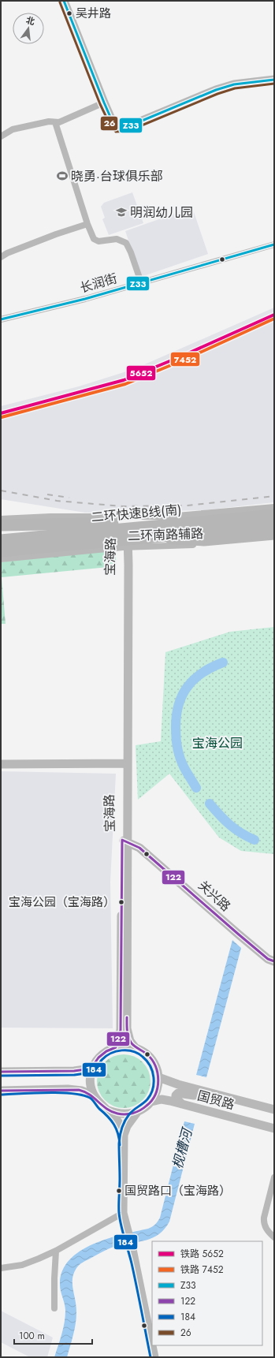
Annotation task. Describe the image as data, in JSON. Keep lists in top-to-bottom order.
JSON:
{
  "streets": {
    "highway": ["二环快速B线(南)"],
    "main road": ["宝海路", "关兴路", "国贸路"],
    "street": ["长润街", "二环南路辅路"]
  },
  "crossings": [
    ["二环南路辅路", "宝海路"],
    ["宝海路", "关兴路"],
    ["宝海路", "国贸路"]
  ],
  "water": ["枧槽河"],
  "parks": ["宝海公园"],
  "places": {
    "other": ["吴井路", "宝海公园（宝海路）", "国贸路口（宝海路）"],
    "sports": ["晓勇·台球俱乐部"],
    "school or university": ["明润幼儿园"]
  },
  "lines": [
    "transit line Z33",
    "transit line 26",
    "rail line 5652",
    "rail line 7452",
    "transit line 122",
    "transit line 184"
  ],
  "legend": [
    "铁路 5652",
    "铁路 7452",
    "Z33",
    "122",
    "184",
    "26"
  ],
  "scale_bar": "100 m",
  "north": "top"
}
